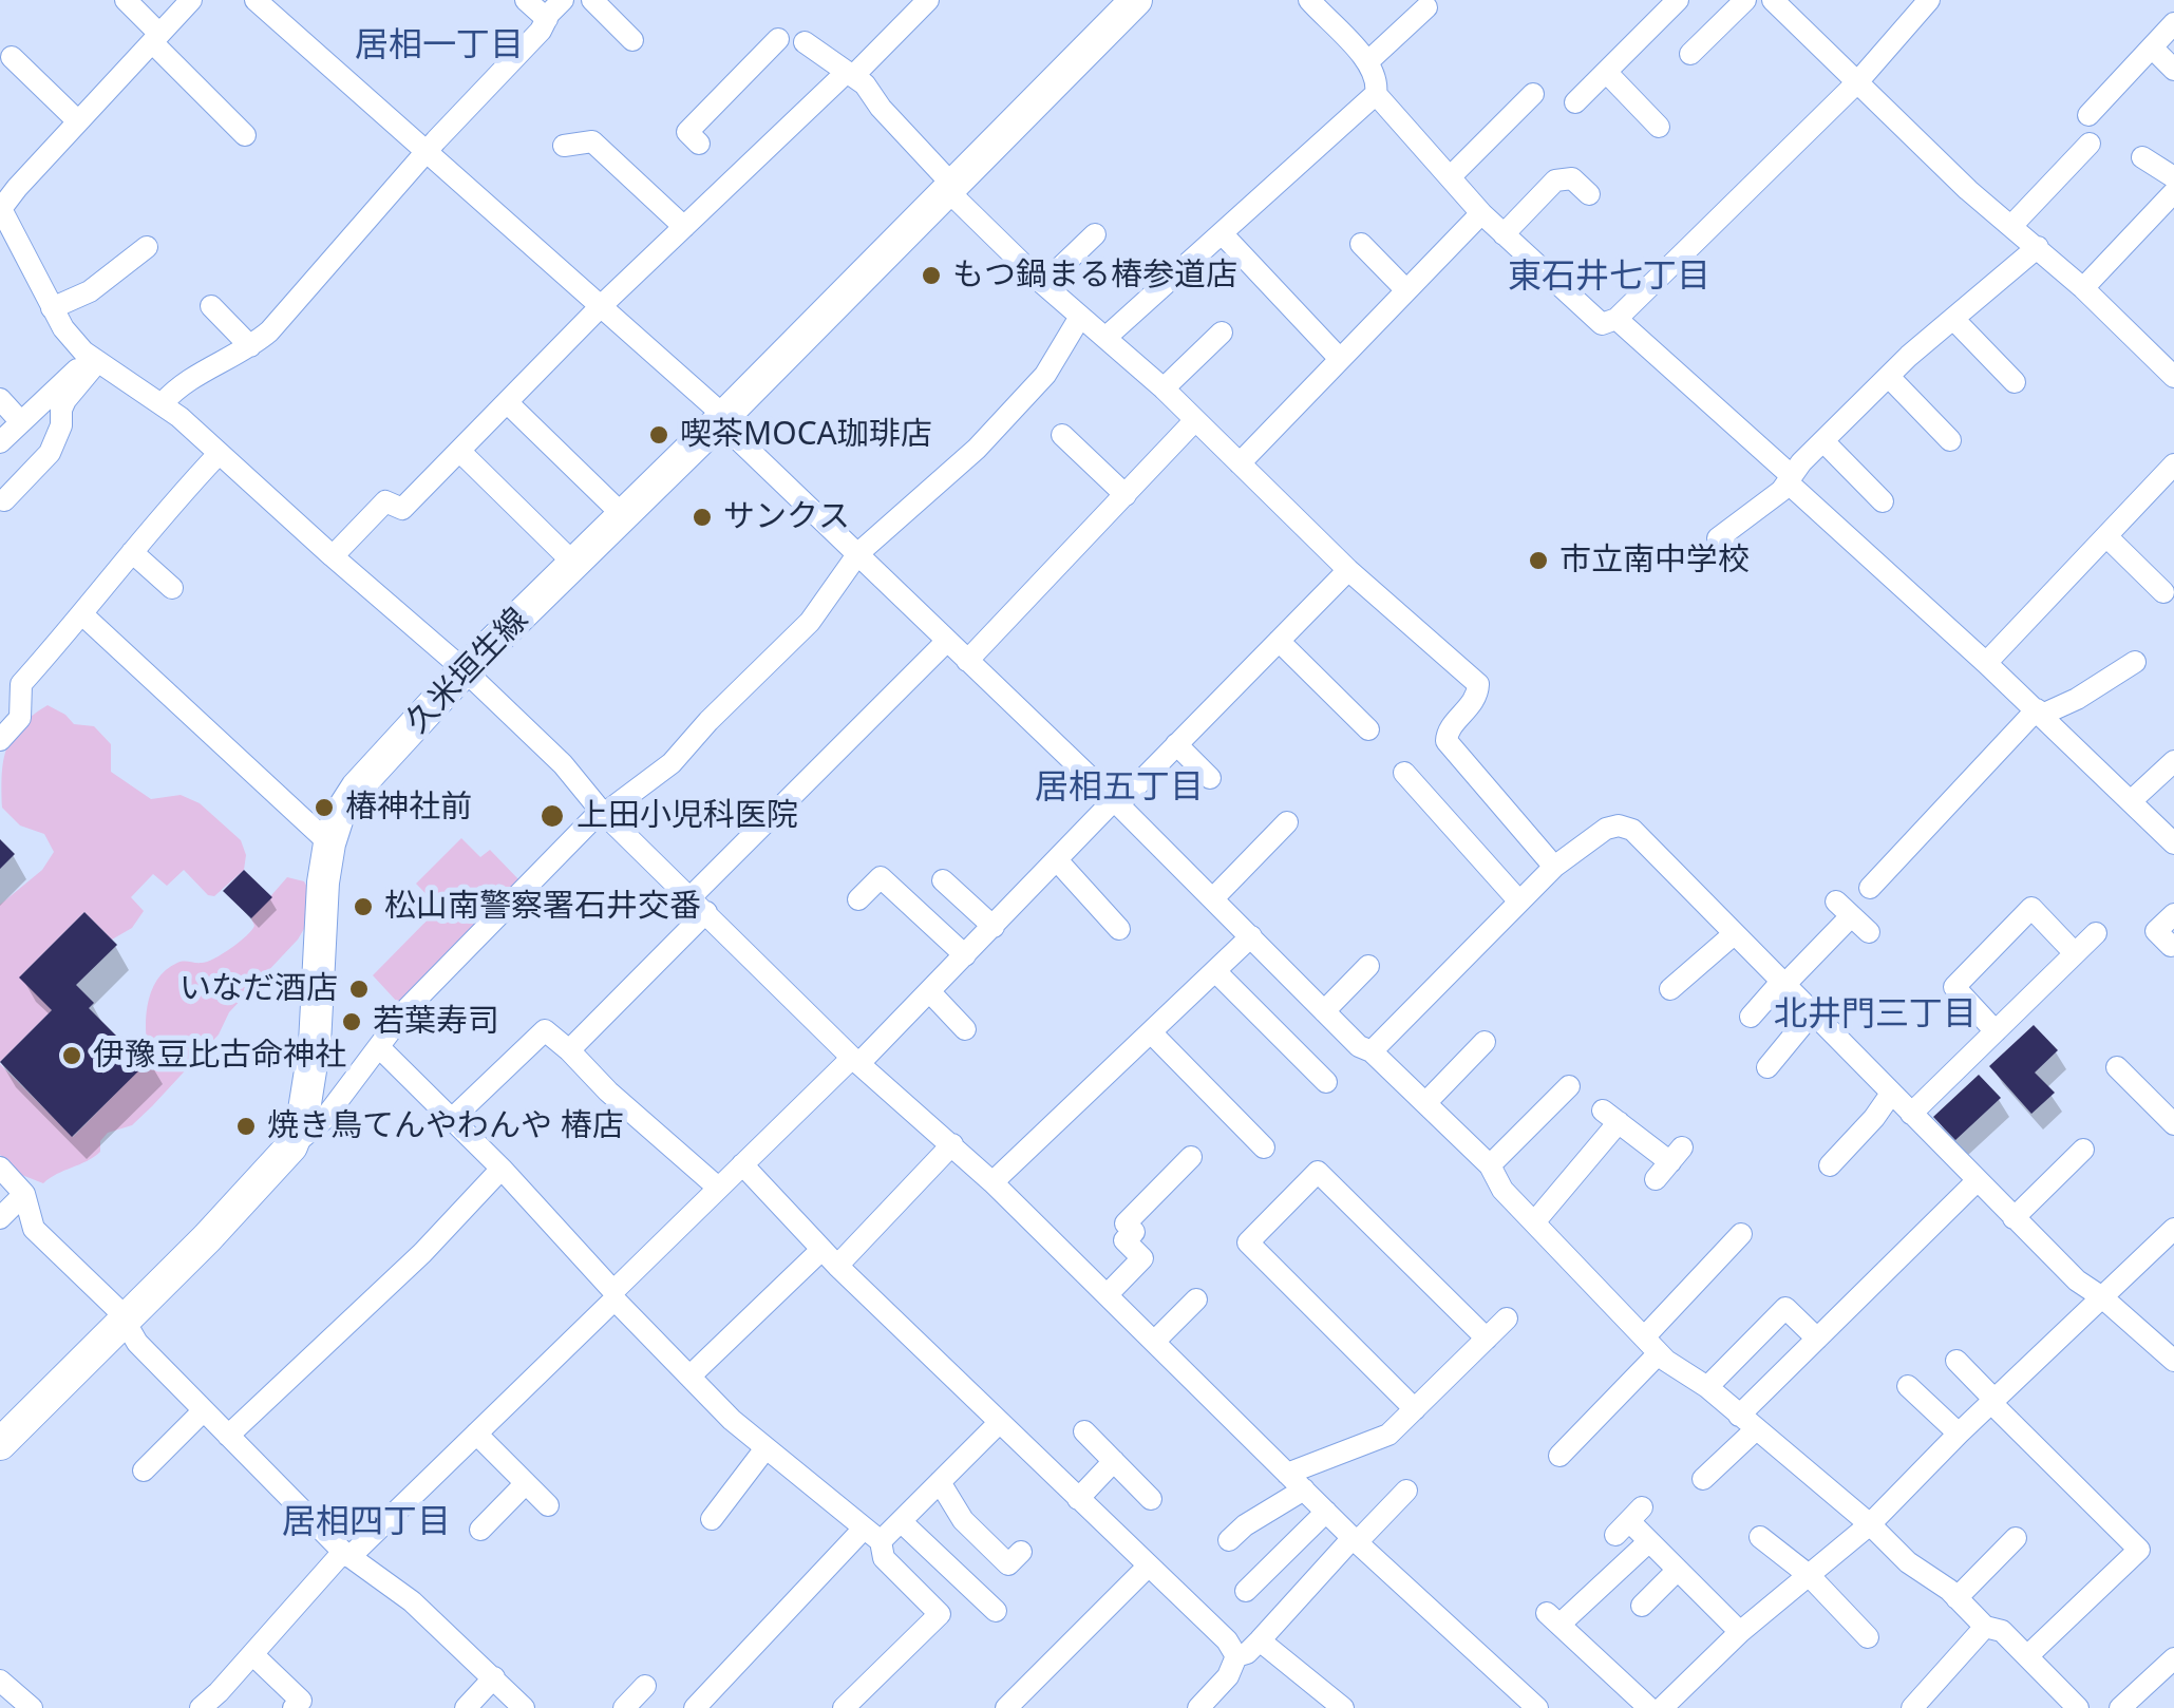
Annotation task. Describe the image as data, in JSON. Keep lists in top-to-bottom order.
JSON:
{
  "streets": {
    "main road": ["久米垣生線"]
  },
  "districts": [
    "居相一丁目",
    "東石井七丁目",
    "居相五丁目",
    "北井門三丁目",
    "居相四丁目"
  ],
  "places": [
    "もつ鍋まる椿参道店",
    "喫茶MOCA珈琲店",
    "サンクス",
    "市立南中学校",
    "椿神社前",
    "上田小児科医院",
    "松山南警察署石井交番",
    "いなだ酒店",
    "若葉寿司",
    "伊豫豆比古命神社",
    "焼き鳥てんやわんや 椿店"
  ]
}
